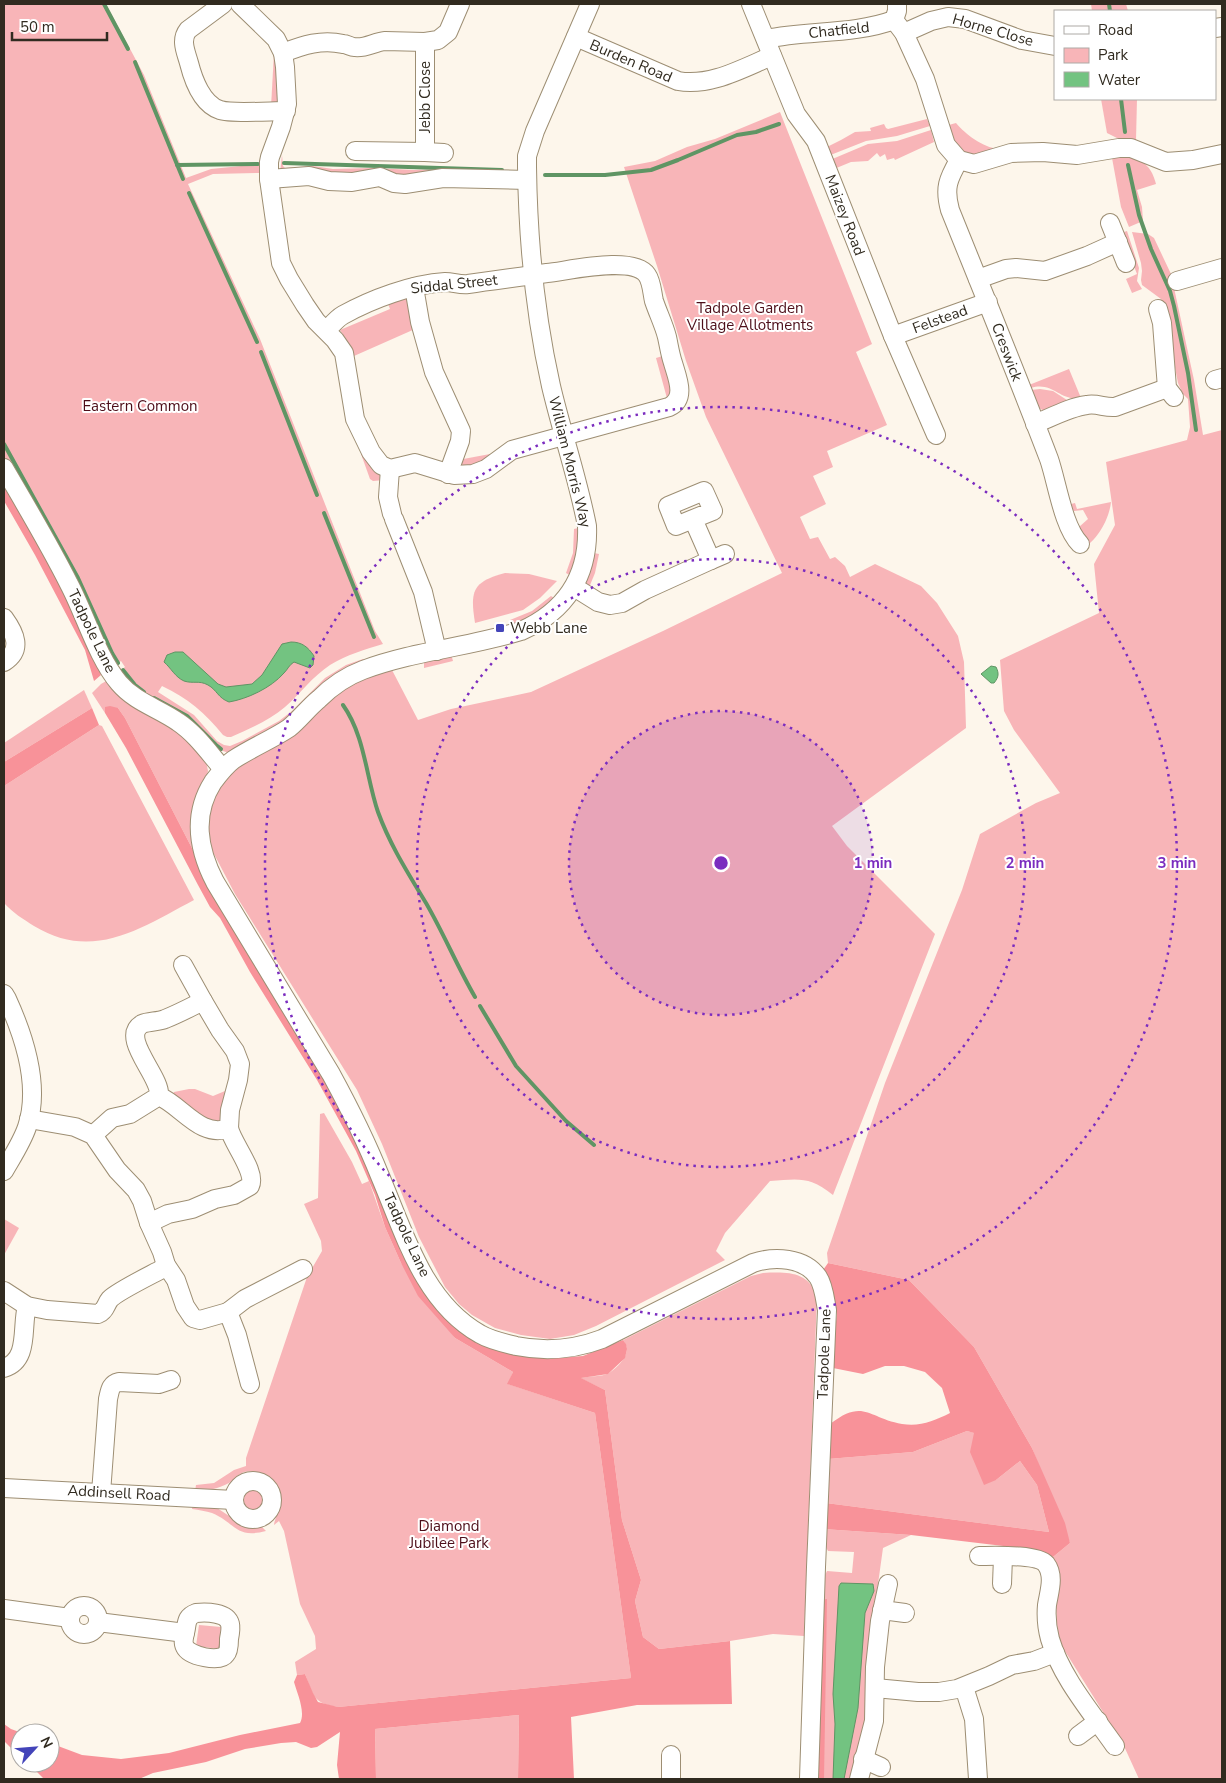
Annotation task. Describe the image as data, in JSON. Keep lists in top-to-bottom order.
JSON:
{
  "streets": {
    "street": [
      "Chatfield",
      "Horne Close",
      "Burden Road",
      "Jebb Close",
      "Maizey Road",
      "Siddal Street",
      "Felstead",
      "Creswick",
      "William Morris Way",
      "Tadpole Lane",
      "Addinsell Road"
    ]
  },
  "crossings": [
    ["Chatfield", "Horne Close"],
    ["Chatfield", "Maizey Road"],
    ["Burden Road", "Maizey Road"],
    ["Burden Road", "William Morris Way"],
    ["Maizey Road", "Felstead"],
    ["Siddal Street", "William Morris Way"],
    ["Felstead", "Creswick"],
    ["William Morris Way", "Tadpole Lane"]
  ],
  "parks": ["Tadpole Garden Village Allotments", "Eastern Common", "Diamond Jubilee Park"],
  "places": {
    "transit": ["Webb Lane"]
  },
  "legend": ["Road", "Park", "Water"],
  "scale_bar": "50 m",
  "north": "top right",
  "rings": ["1 min", "2 min", "3 min"]
}
